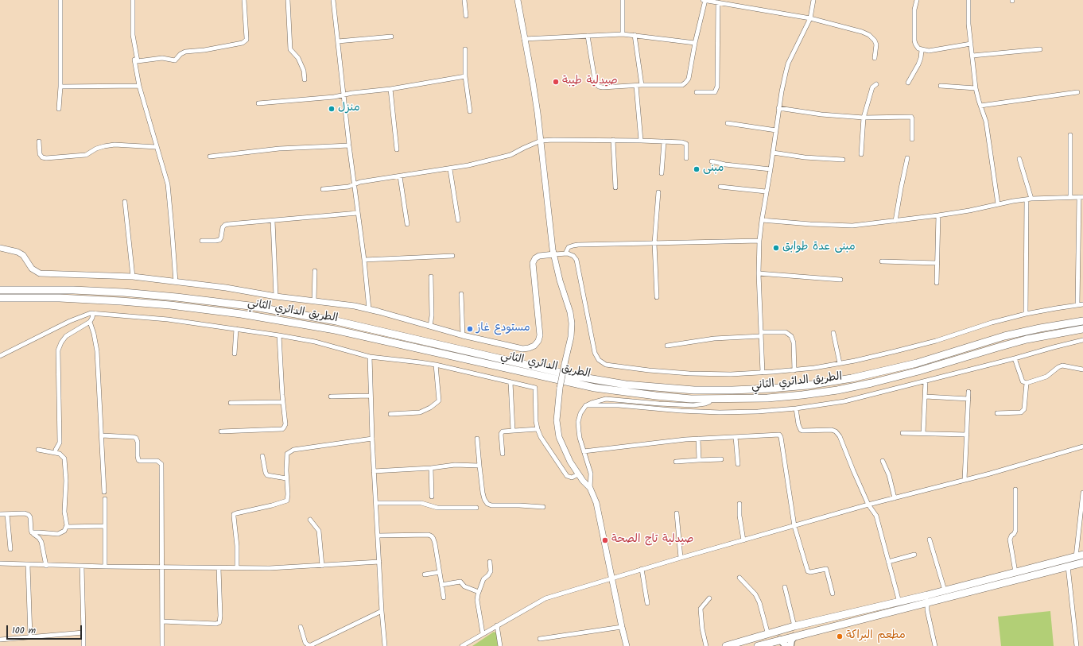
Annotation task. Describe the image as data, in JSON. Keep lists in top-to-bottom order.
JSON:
{
  "streets": {
    "highway": ["الطريق الدائري الثاني"]
  },
  "places": [
    "صيدلية طيبة",
    "منزل",
    "مبنى",
    "مبنى عدة طوابق",
    "مستودع غاز",
    "صيدلية تاج الصحة",
    "مطعم البراكة"
  ],
  "scale_bar": "100 m"
}
